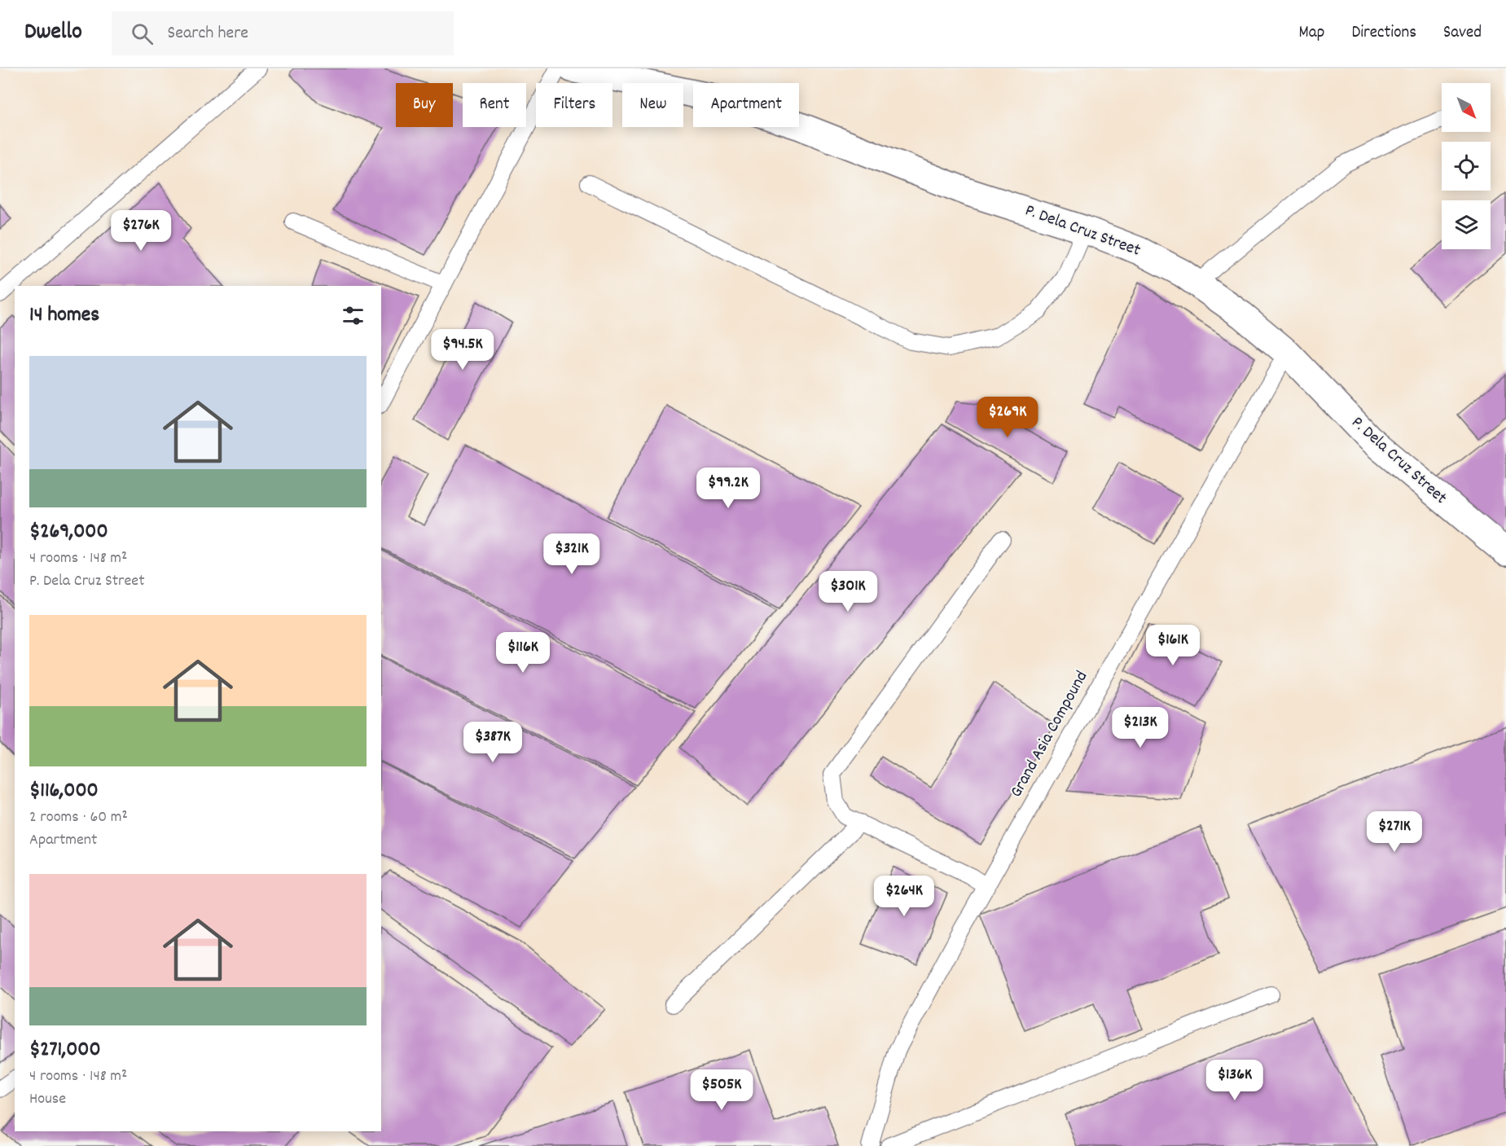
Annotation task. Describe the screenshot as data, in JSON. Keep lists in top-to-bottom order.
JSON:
{
  "streets": {
    "street": ["P. Dela Cruz Street"],
    "lane": ["Grand Asia Compound"]
  },
  "crossings": [
    ["P. Dela Cruz Street", "Grand Asia Compound"]
  ],
  "north": "bottom right",
  "page": {
    "header": "Dwello",
    "search": "Search here",
    "nav": ["Map", "Directions", "Saved"],
    "chip": [
      "Buy",
      "Rent",
      "Filters",
      "New",
      "Apartment"
    ],
    "price": [
      "$276K",
      "$94.5K",
      "$269K",
      "$99.2K",
      "$321K",
      "$301K",
      "$161K",
      "$116K",
      "$213K",
      "$387K",
      "$271K",
      "$264K",
      "$136K",
      "$505K"
    ],
    "heading": "14 homes",
    "list": [
      {
        "name": "$269,000",
        "note": "4 rooms · 148 m² · P. Dela Cruz Street"
      },
      {
        "name": "$116,000",
        "note": "2 rooms · 60 m² · Apartment"
      },
      {
        "name": "$271,000",
        "note": "4 rooms · 148 m² · House"
      }
    ]
  }
}
